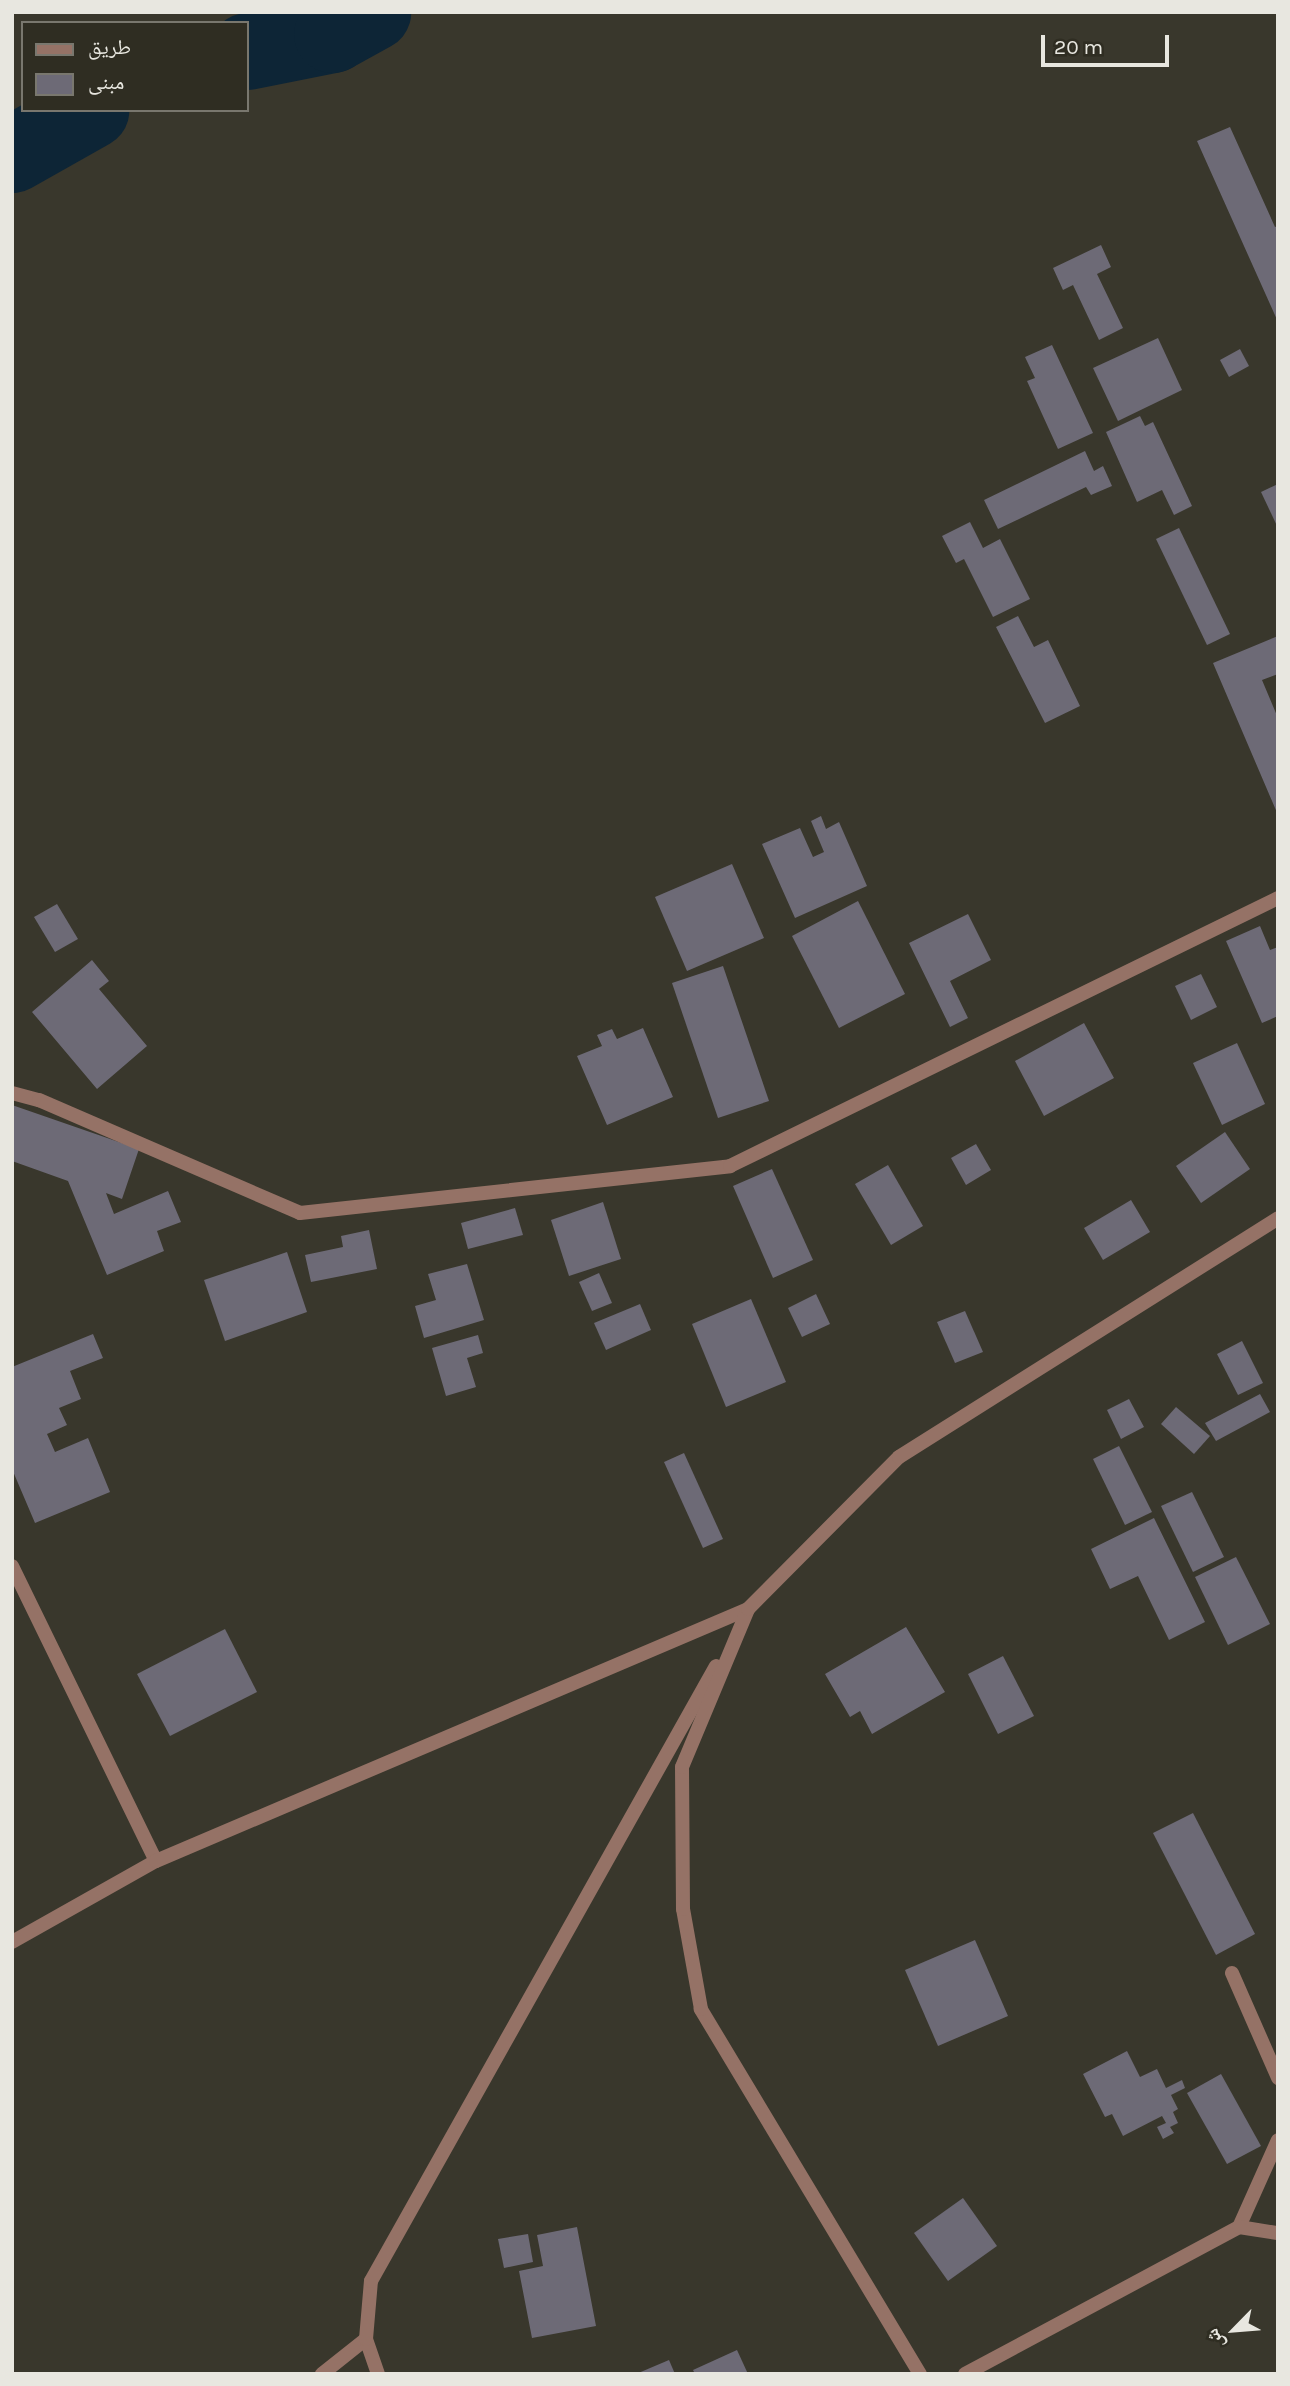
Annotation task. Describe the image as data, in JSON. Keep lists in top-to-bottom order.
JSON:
{
  "legend": ["طريق", "مبنى"],
  "scale_bar": "20 m",
  "north": "bottom left"
}
